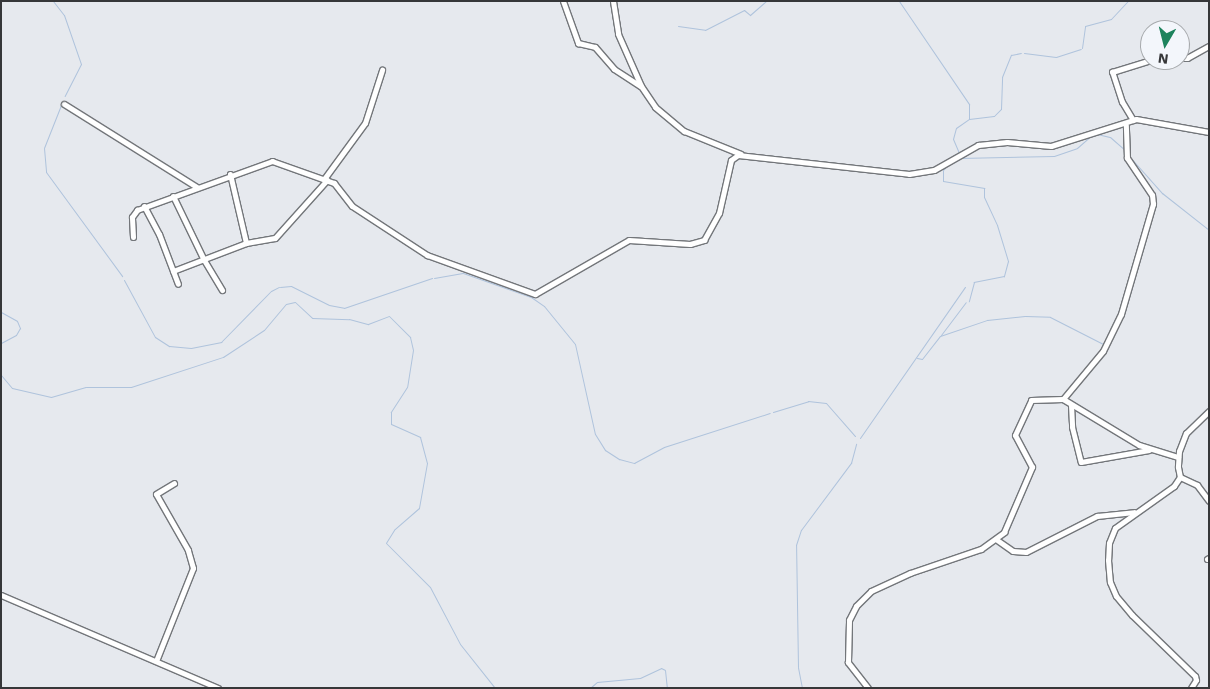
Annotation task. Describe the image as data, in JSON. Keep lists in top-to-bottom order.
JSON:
{
  "north": "bottom"
}
